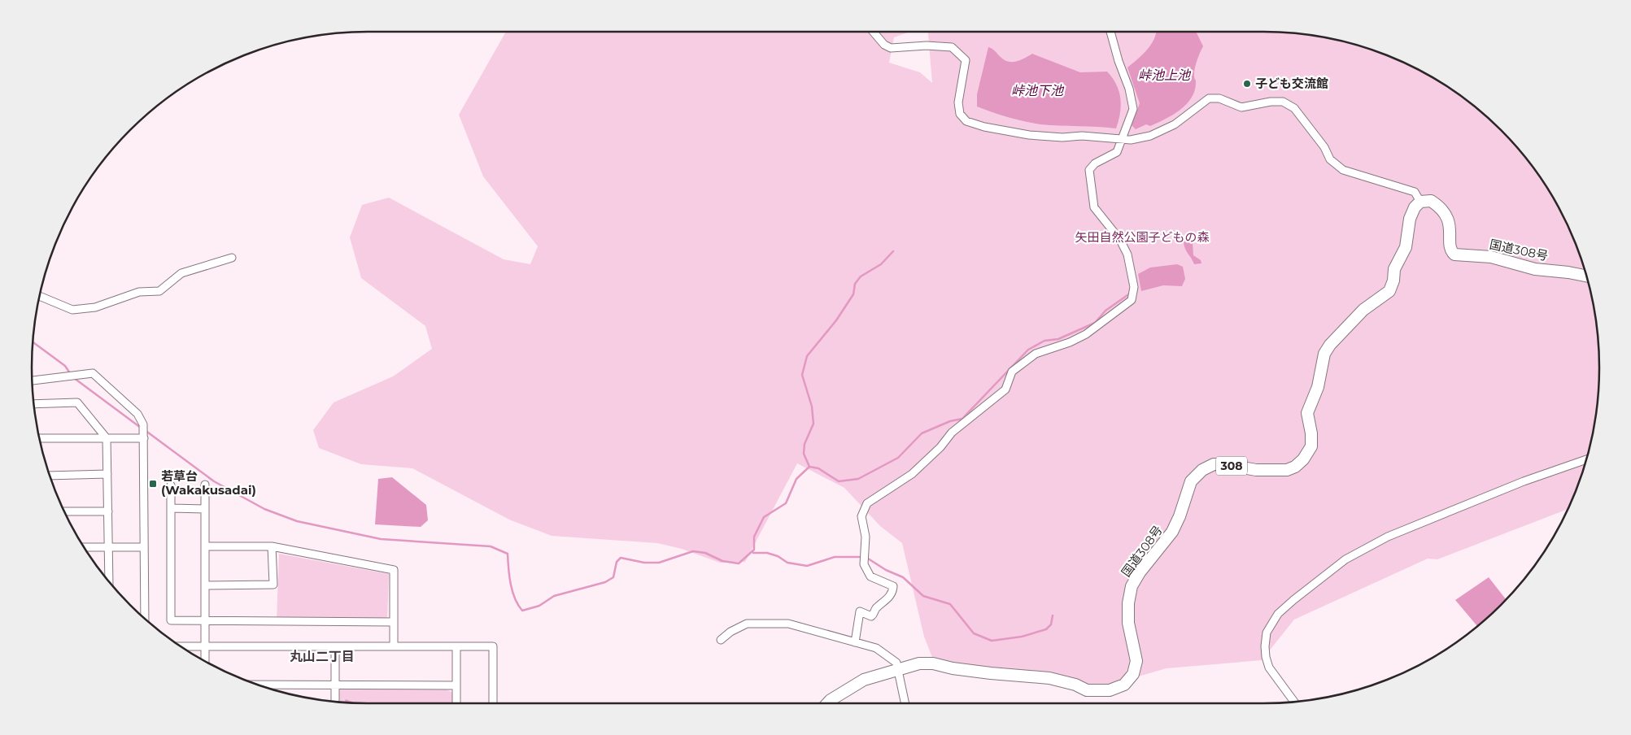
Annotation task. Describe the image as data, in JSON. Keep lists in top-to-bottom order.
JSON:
{
  "streets": {
    "highway": ["国道308号", "308"]
  },
  "districts": ["丸山二丁目"],
  "water": ["峠池上池", "峠池下池"],
  "parks": ["矢田自然公園子どもの森"],
  "places": {
    "other": ["子ども交流館"],
    "transit": ["若草台 (Wakakusadai)"]
  }
}
